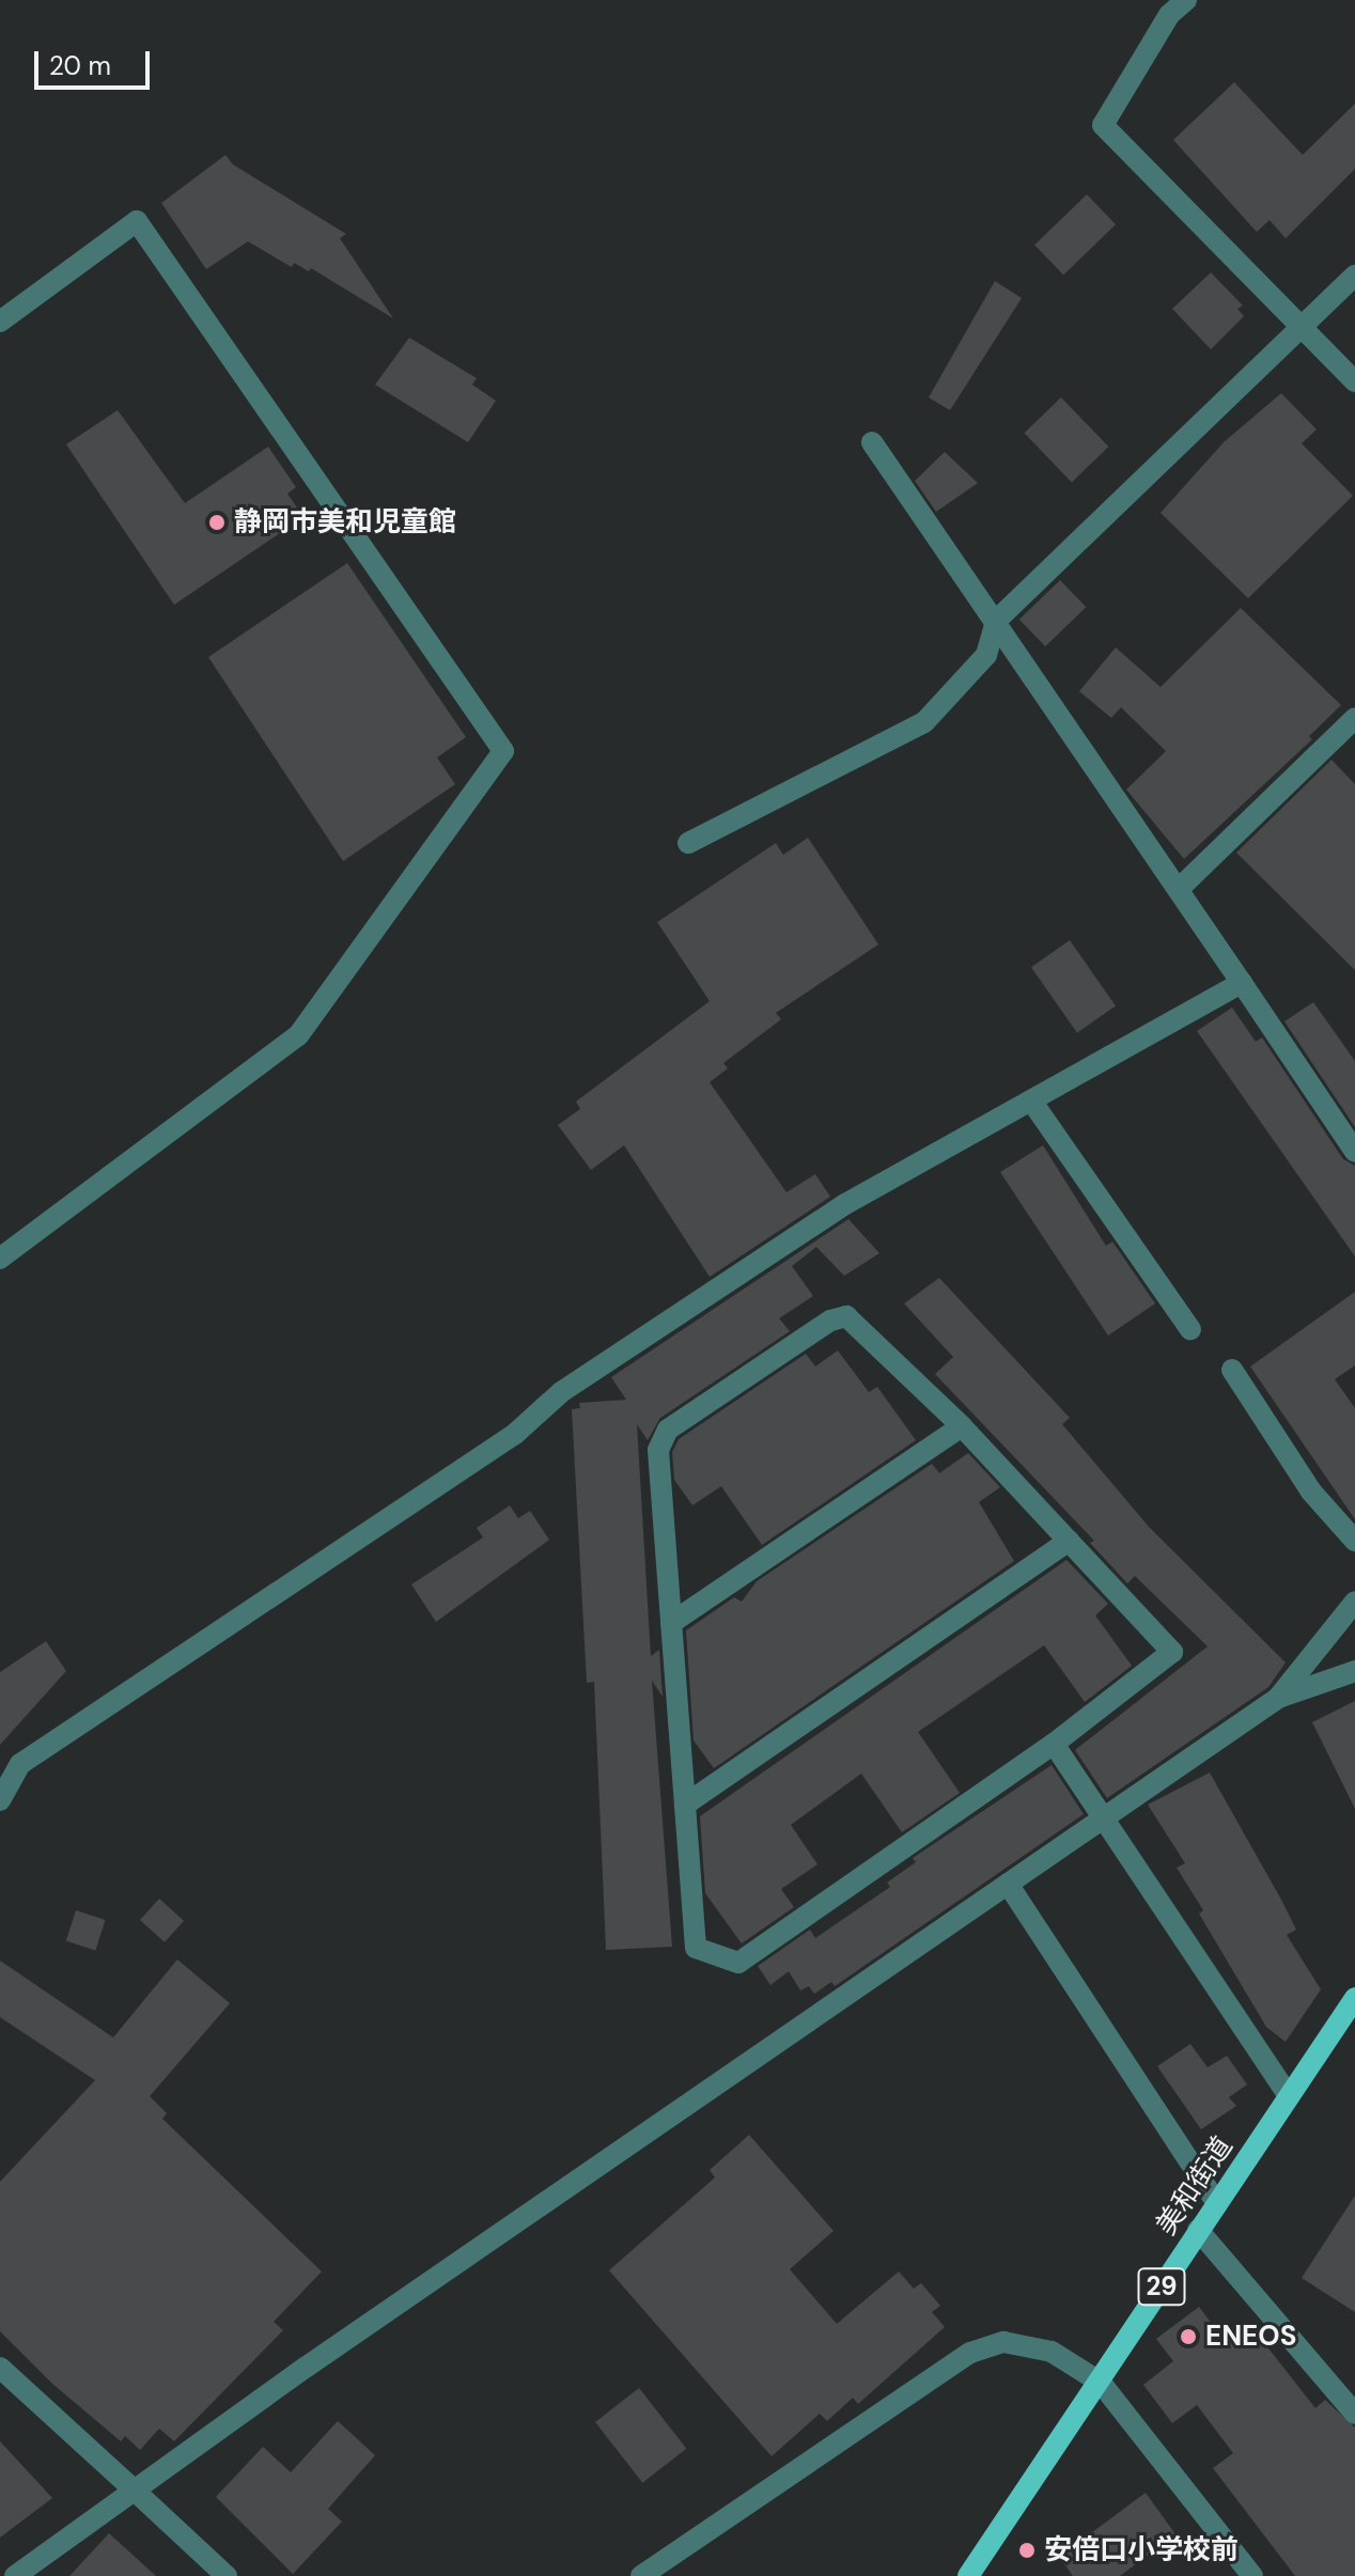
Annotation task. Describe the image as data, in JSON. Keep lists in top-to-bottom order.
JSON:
{
  "streets": {
    "main road": ["美和街道", "29"]
  },
  "places": ["静岡市美和児童館", "ENEOS", "安倍口小学校前"],
  "scale_bar": "20 m"
}
